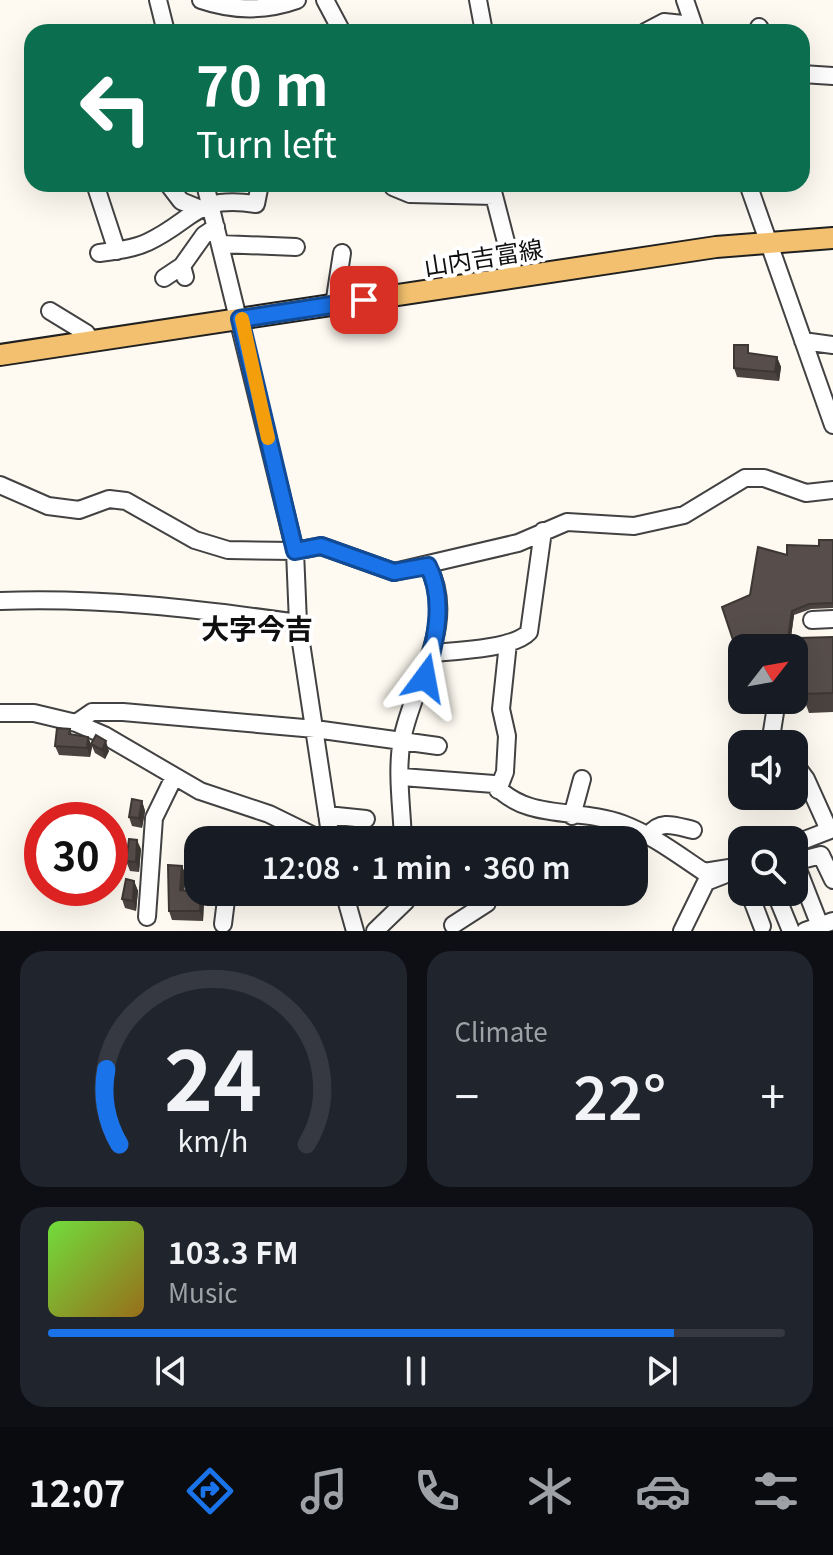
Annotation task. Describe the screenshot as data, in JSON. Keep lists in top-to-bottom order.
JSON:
{
  "streets": {
    "main road": ["山内吉富線"]
  },
  "districts": ["大字今吉"],
  "north": "top right",
  "page": {
    "turn": ["70 m", "Turn left"],
    "limit": "30",
    "trip": "12:08 · 1 min · 360 m",
    "tile": "Climate",
    "heat": ["−", "22°", "+"],
    "song": ["103.3 FM", "Music"],
    "tabs": "12:07",
    "gauge": ["24", "km/h"]
  }
}
